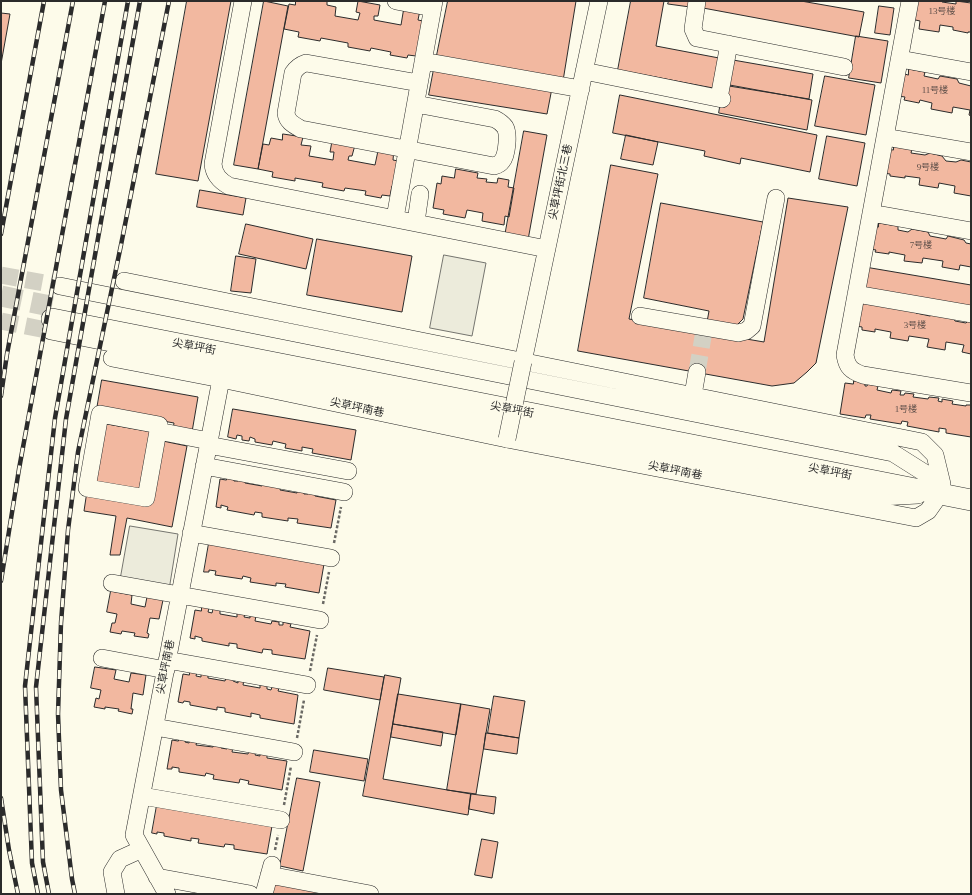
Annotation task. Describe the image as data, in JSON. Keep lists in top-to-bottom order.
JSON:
{
  "streets": {
    "main road": ["尖草坪街"],
    "street": ["尖草坪街北三巷", "尖草坪南巷"]
  },
  "crossings": [
    ["尖草坪街北三巷", "尖草坪南巷"],
    ["尖草坪街", "尖草坪南巷"]
  ],
  "house_numbers": [
    "13号楼",
    "11号楼",
    "9号楼",
    "7号楼",
    "3号楼",
    "1号楼"
  ]
}
